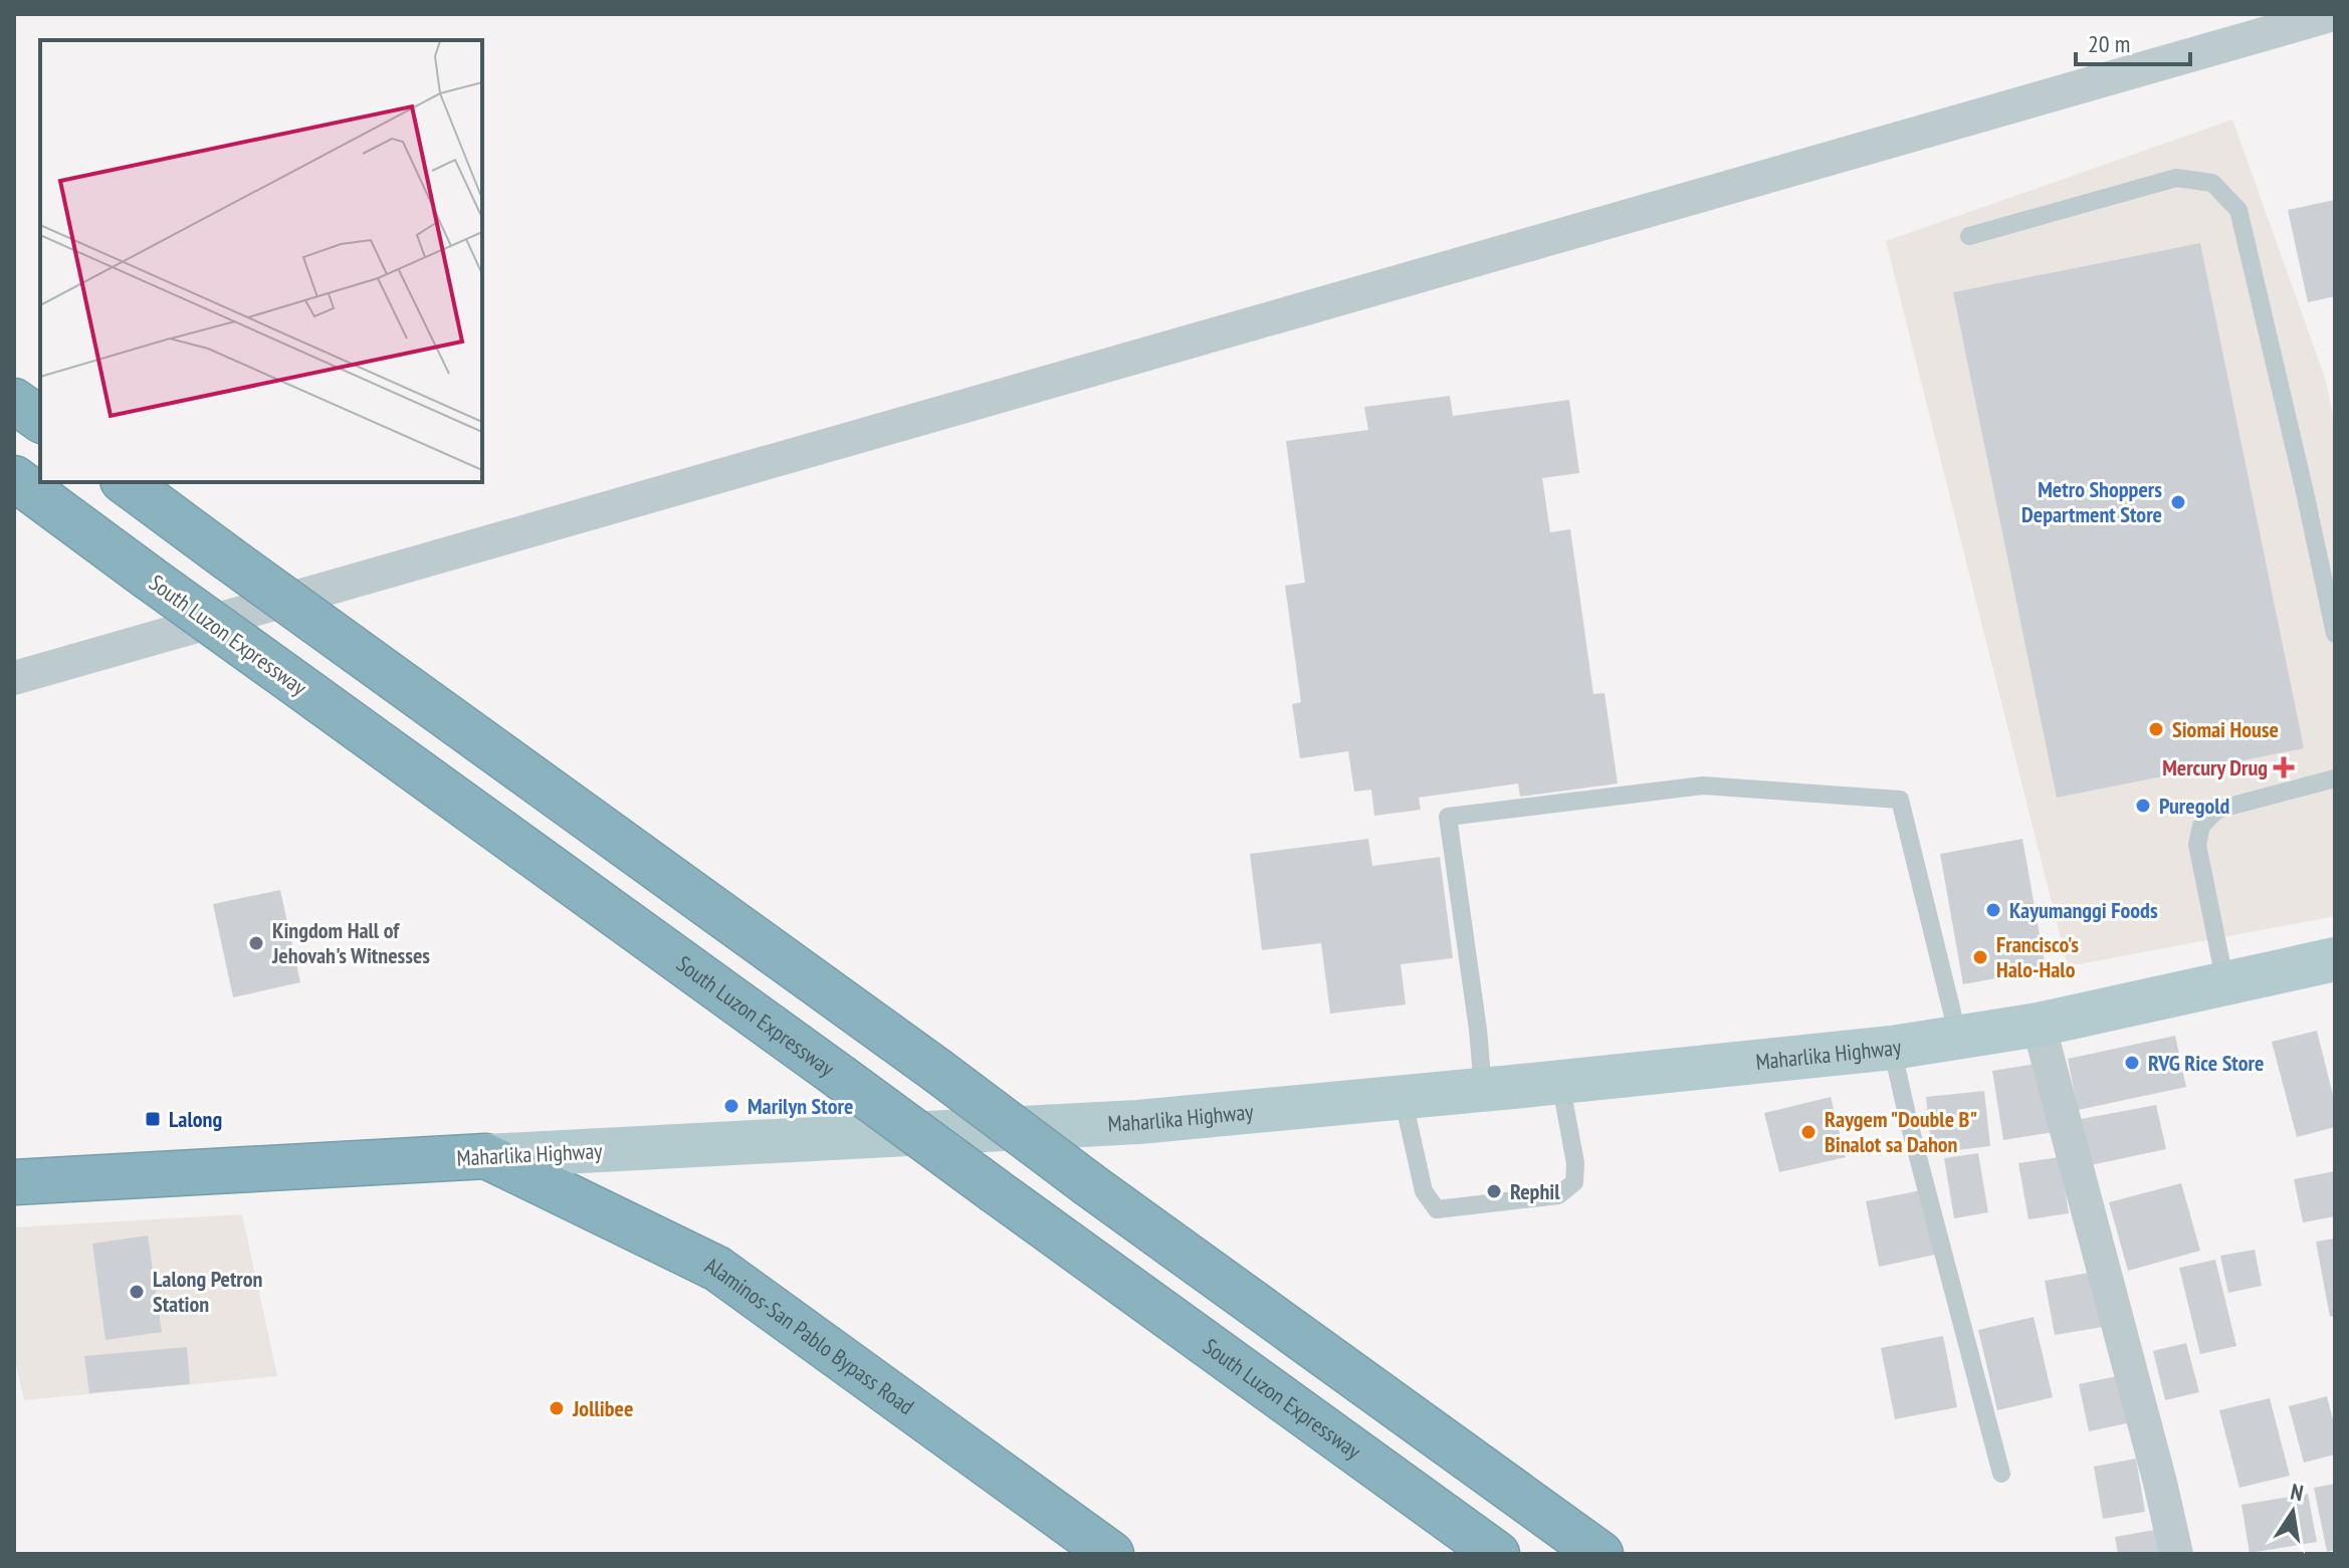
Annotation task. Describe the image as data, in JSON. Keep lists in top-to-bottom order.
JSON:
{
  "streets": {
    "highway": ["South Luzon Expressway", "Maharlika Highway", "Alaminos-San Pablo Bypass Road"]
  },
  "crossings": [
    ["Maharlika Highway", "Alaminos-San Pablo Bypass Road"]
  ],
  "places": {
    "other": [
      "Metro Shoppers Department Store",
      "Siomai House",
      "Puregold",
      "Kayumanggi Foods",
      "Kingdom Hall of Jehovah's Witnesses",
      "Francisco's Halo-Halo",
      "RVG Rice Store",
      "Marilyn Store",
      "Raygem \"Double B\" Binalot sa Dahon",
      "Rephil",
      "Lalong Petron Station",
      "Jollibee"
    ],
    "health": ["Mercury Drug"],
    "transit": ["Lalong"]
  },
  "scale_bar": "20 m",
  "north": "top"
}
